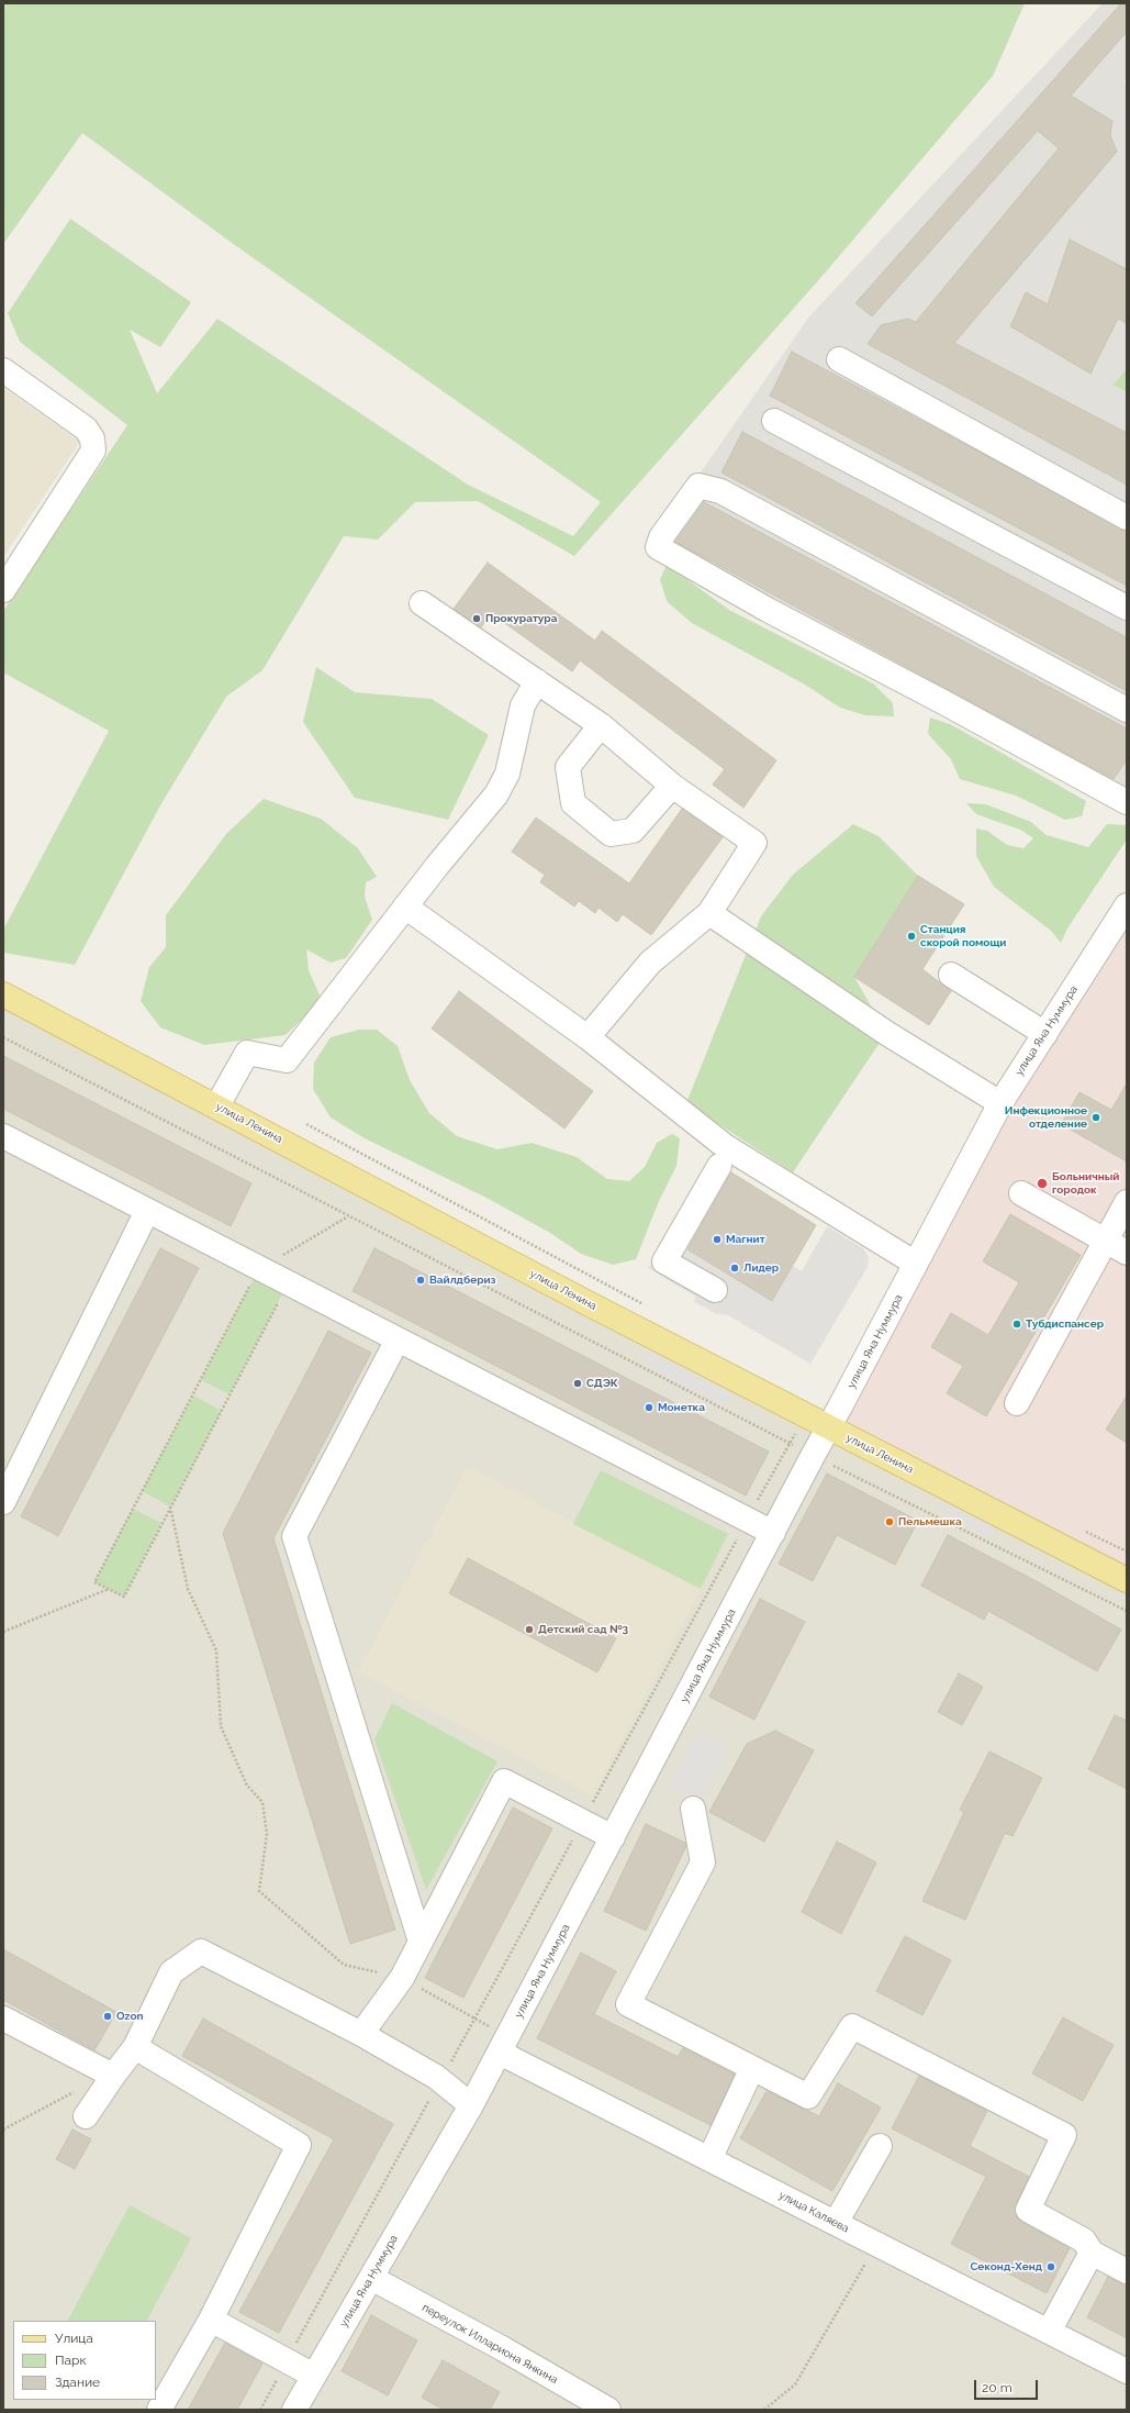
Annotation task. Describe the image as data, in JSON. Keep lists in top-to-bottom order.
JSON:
{
  "streets": {
    "main road": ["улица Ленина"],
    "street": ["улица Яна Нуммура", "улица Каляева", "переулок Иллариона Янкина"]
  },
  "crossings": [
    ["улица Яна Нуммура", "улица Ленина"],
    ["улица Яна Нуммура", "улица Каляева"],
    ["улица Яна Нуммура", "переулок Иллариона Янкина"]
  ],
  "places": [
    "Прокуратура",
    "Станция скорой помощи",
    "Инфекционное отделение",
    "Больничный городок",
    "Магнит",
    "Лидер",
    "Вайлдбериз",
    "Тубдиспансер",
    "СДЭК",
    "Монетка",
    "Пельмешка",
    "Детский сад №3",
    "Ozon",
    "Секонд-Хенд"
  ],
  "legend": ["Улица", "Парк", "Здание"],
  "scale_bar": "20 m"
}
